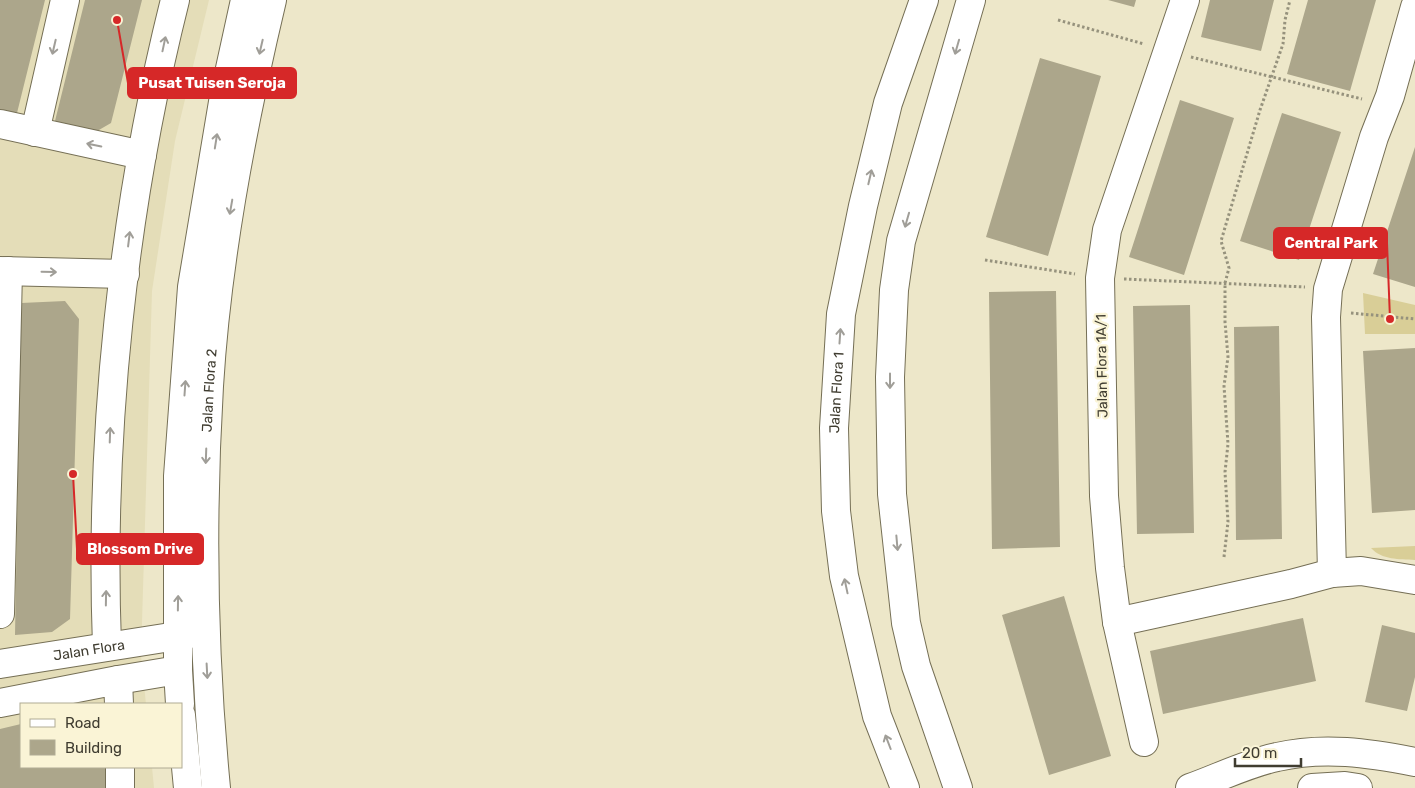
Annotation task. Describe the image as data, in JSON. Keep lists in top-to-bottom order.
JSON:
{
  "streets": {
    "street": [
      "Jalan Flora 1A/1",
      "Jalan Flora 2",
      "Jalan Flora 1",
      "Jalan Flora"
    ]
  },
  "crossings": [
    ["Jalan Flora 2", "Jalan Flora"]
  ],
  "places": ["Pusat Tuisen Seroja", "Central Park", "Blossom Drive"],
  "legend": ["Road", "Building"],
  "scale_bar": "20 m"
}
